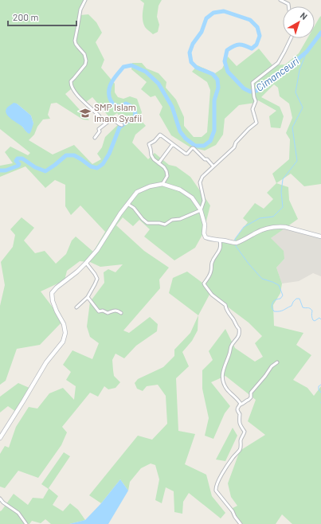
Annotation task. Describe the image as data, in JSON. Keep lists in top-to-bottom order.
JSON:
{
  "water": ["Cimanceuri"],
  "places": {
    "school or university": ["SMP Islam Imam Syafii"]
  },
  "scale_bar": "200 m",
  "north": "top right"
}
